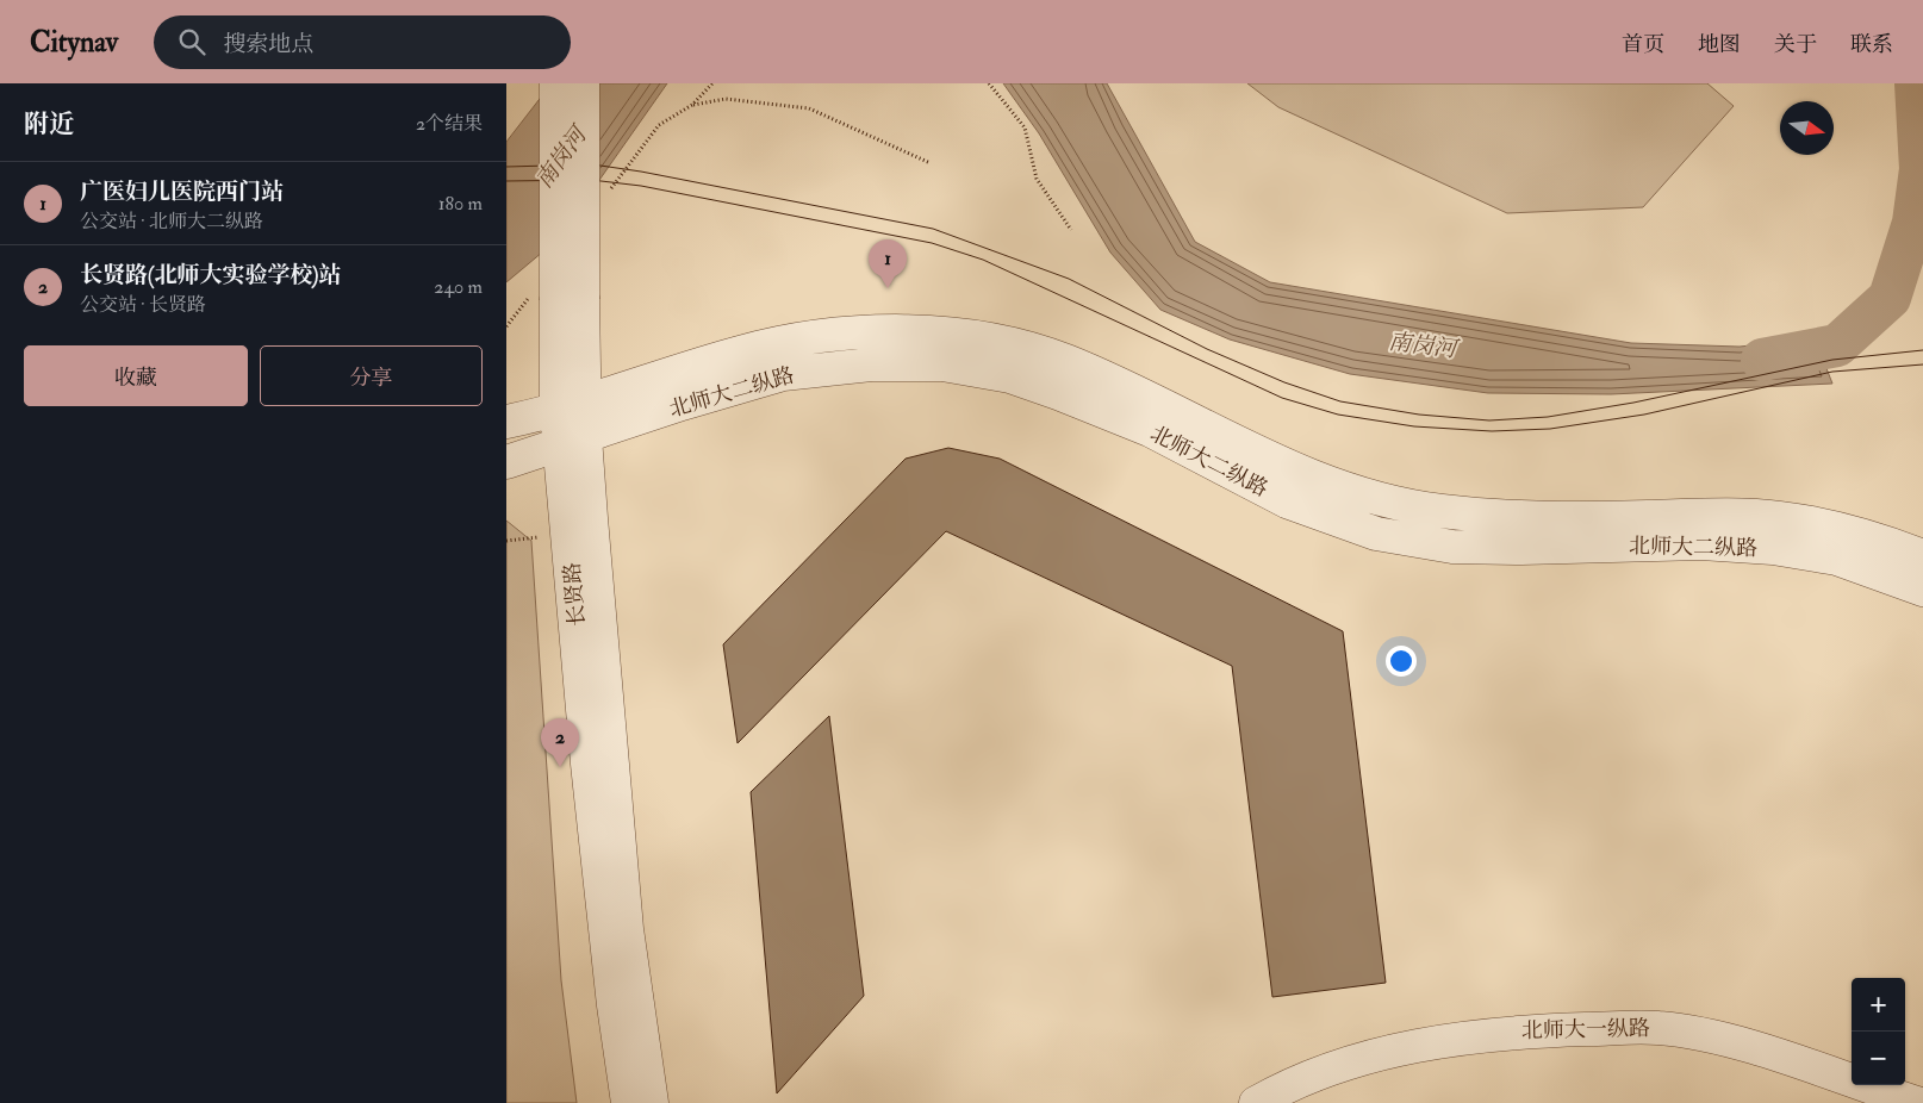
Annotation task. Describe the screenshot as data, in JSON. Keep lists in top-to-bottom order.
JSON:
{
  "streets": {
    "street": ["北师大二纵路", "长贤路", "北师大一纵路"]
  },
  "crossings": [
    ["北师大二纵路", "长贤路"]
  ],
  "water": ["南岗河"],
  "north": "right",
  "page": {
    "header": "Citynav",
    "search": "搜索地点",
    "nav": [
      "首页",
      "地图",
      "关于",
      "联系"
    ],
    "heading": ["附近", "2个结果"],
    "list": [
      {
        "mark": "1",
        "name": "广医妇儿医院西门站",
        "note": "公交站 · 北师大二纵路",
        "value": "180 m"
      },
      {
        "mark": "2",
        "name": "长贤路(北师大实验学校)站",
        "note": "公交站 · 长贤路",
        "value": "240 m"
      }
    ],
    "pins": ["1", "2"],
    "buttons": ["收藏", "分享"],
    "map_buttons": ["+", "−"]
  }
}
